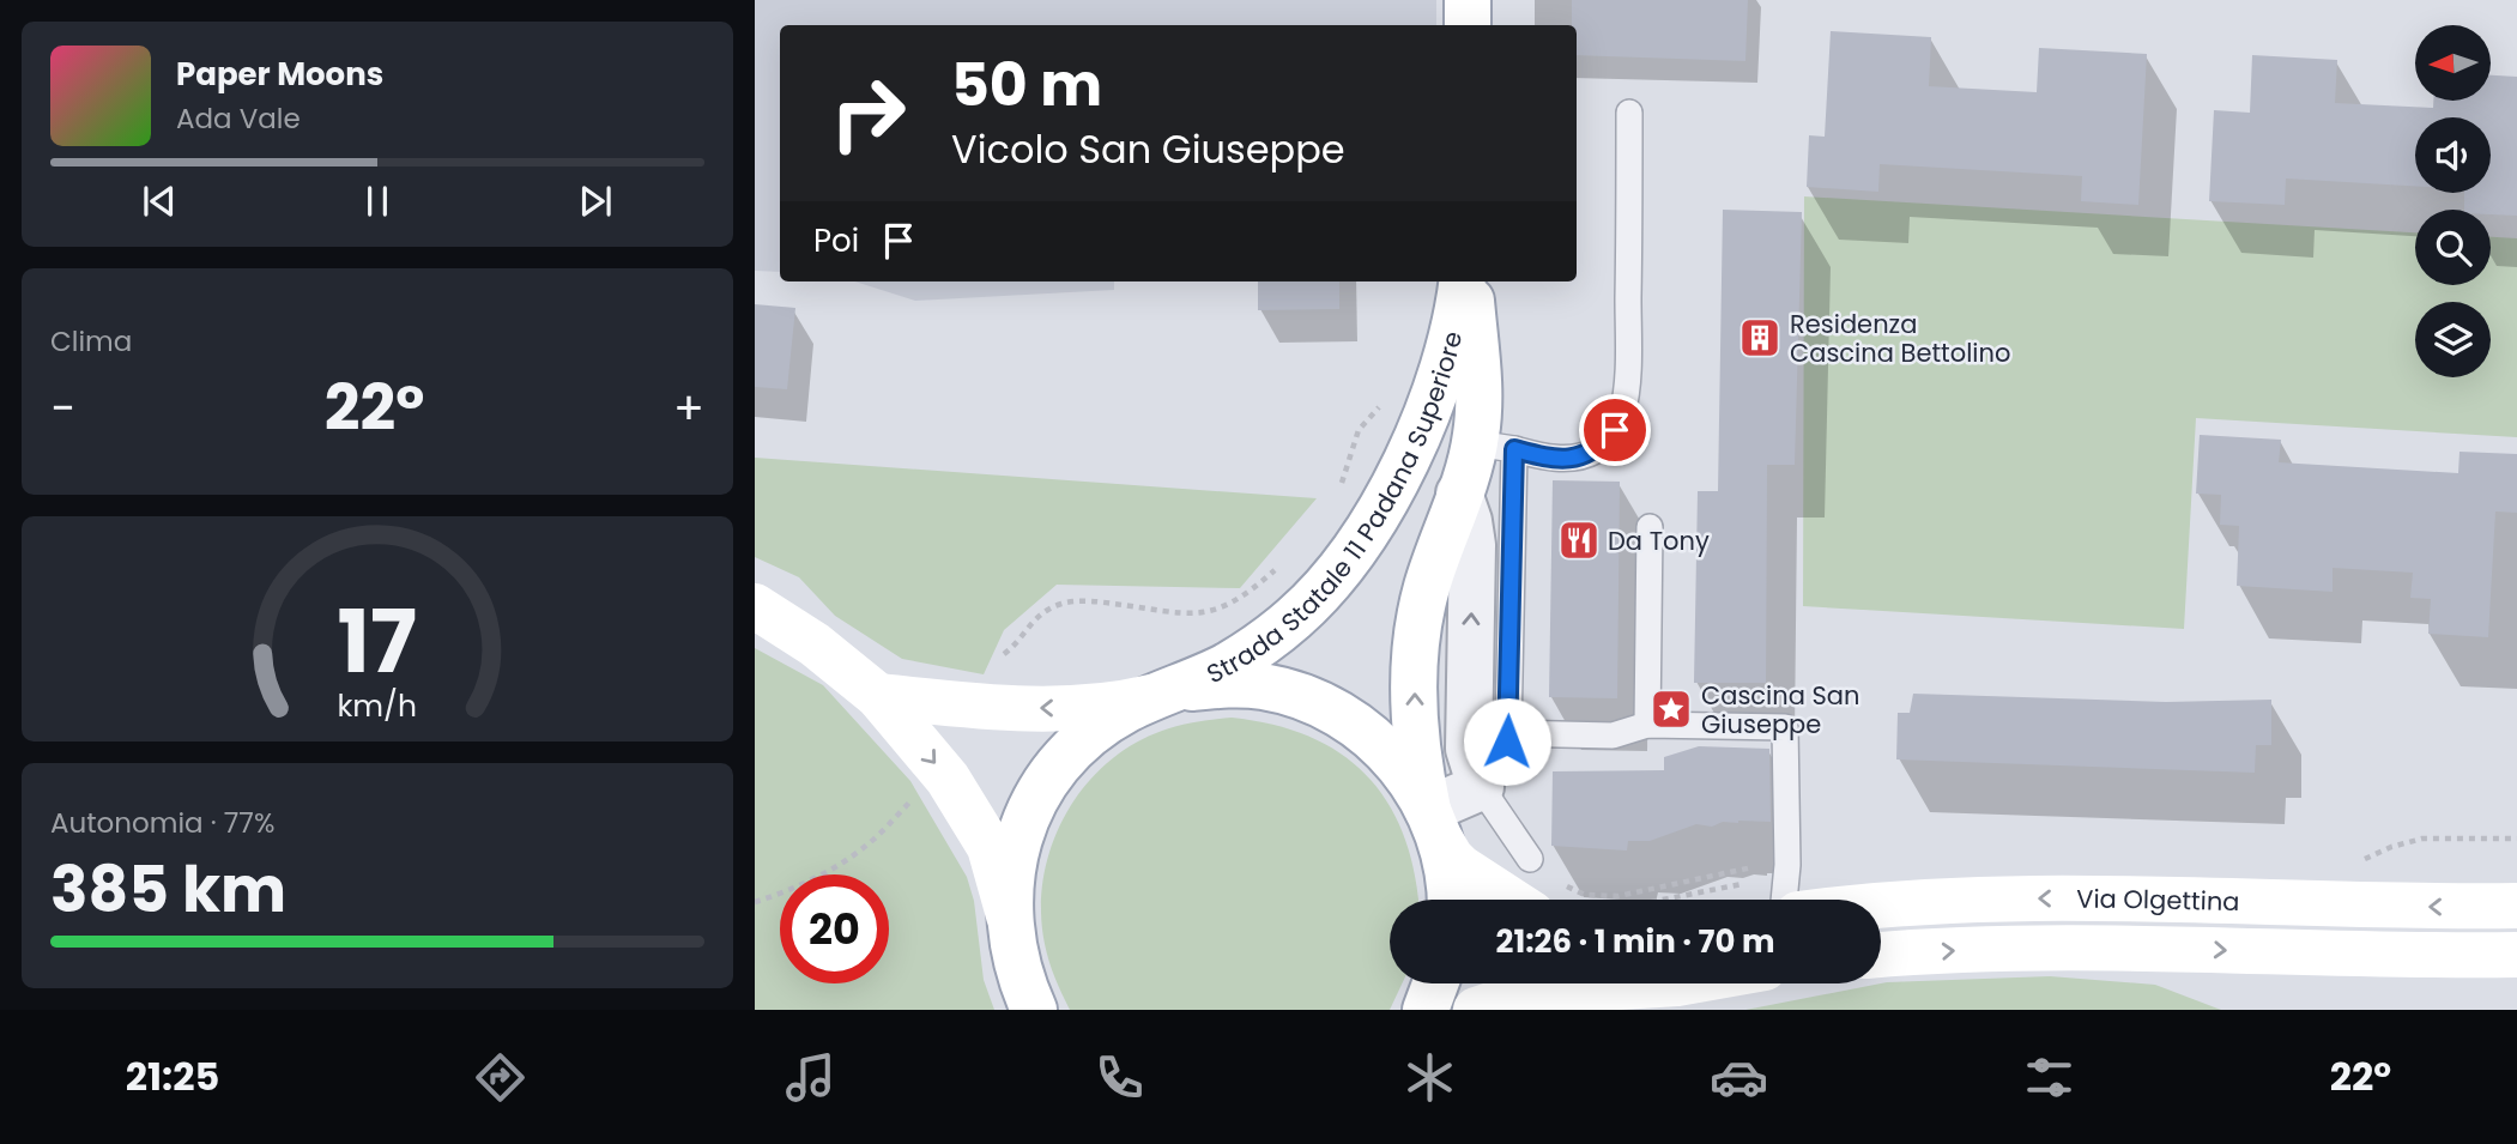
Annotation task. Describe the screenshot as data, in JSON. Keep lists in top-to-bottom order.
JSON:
{
  "streets": {
    "main road": ["Strada Statale 11 Padana Superiore", "Via Olgettina"]
  },
  "places": {
    "building": ["Residenza Cascina Bettolino"],
    "restaurant": ["Da Tony"],
    "place": ["Cascina San Giuseppe"]
  },
  "north": "left",
  "page": {
    "turn": ["50 m", "Vicolo San Giuseppe"],
    "song": ["Paper Moons", "Ada Vale"],
    "then": "Poi",
    "tile": [
      "Clima",
      ["Autonomia · 77%", "385 km"]
    ],
    "heat": ["−", "22°", "+"],
    "limit": "20",
    "trip": "21:26 · 1 min · 70 m",
    "tabs": ["21:25", "22°"],
    "gauge": ["17", "km/h"]
  }
}
